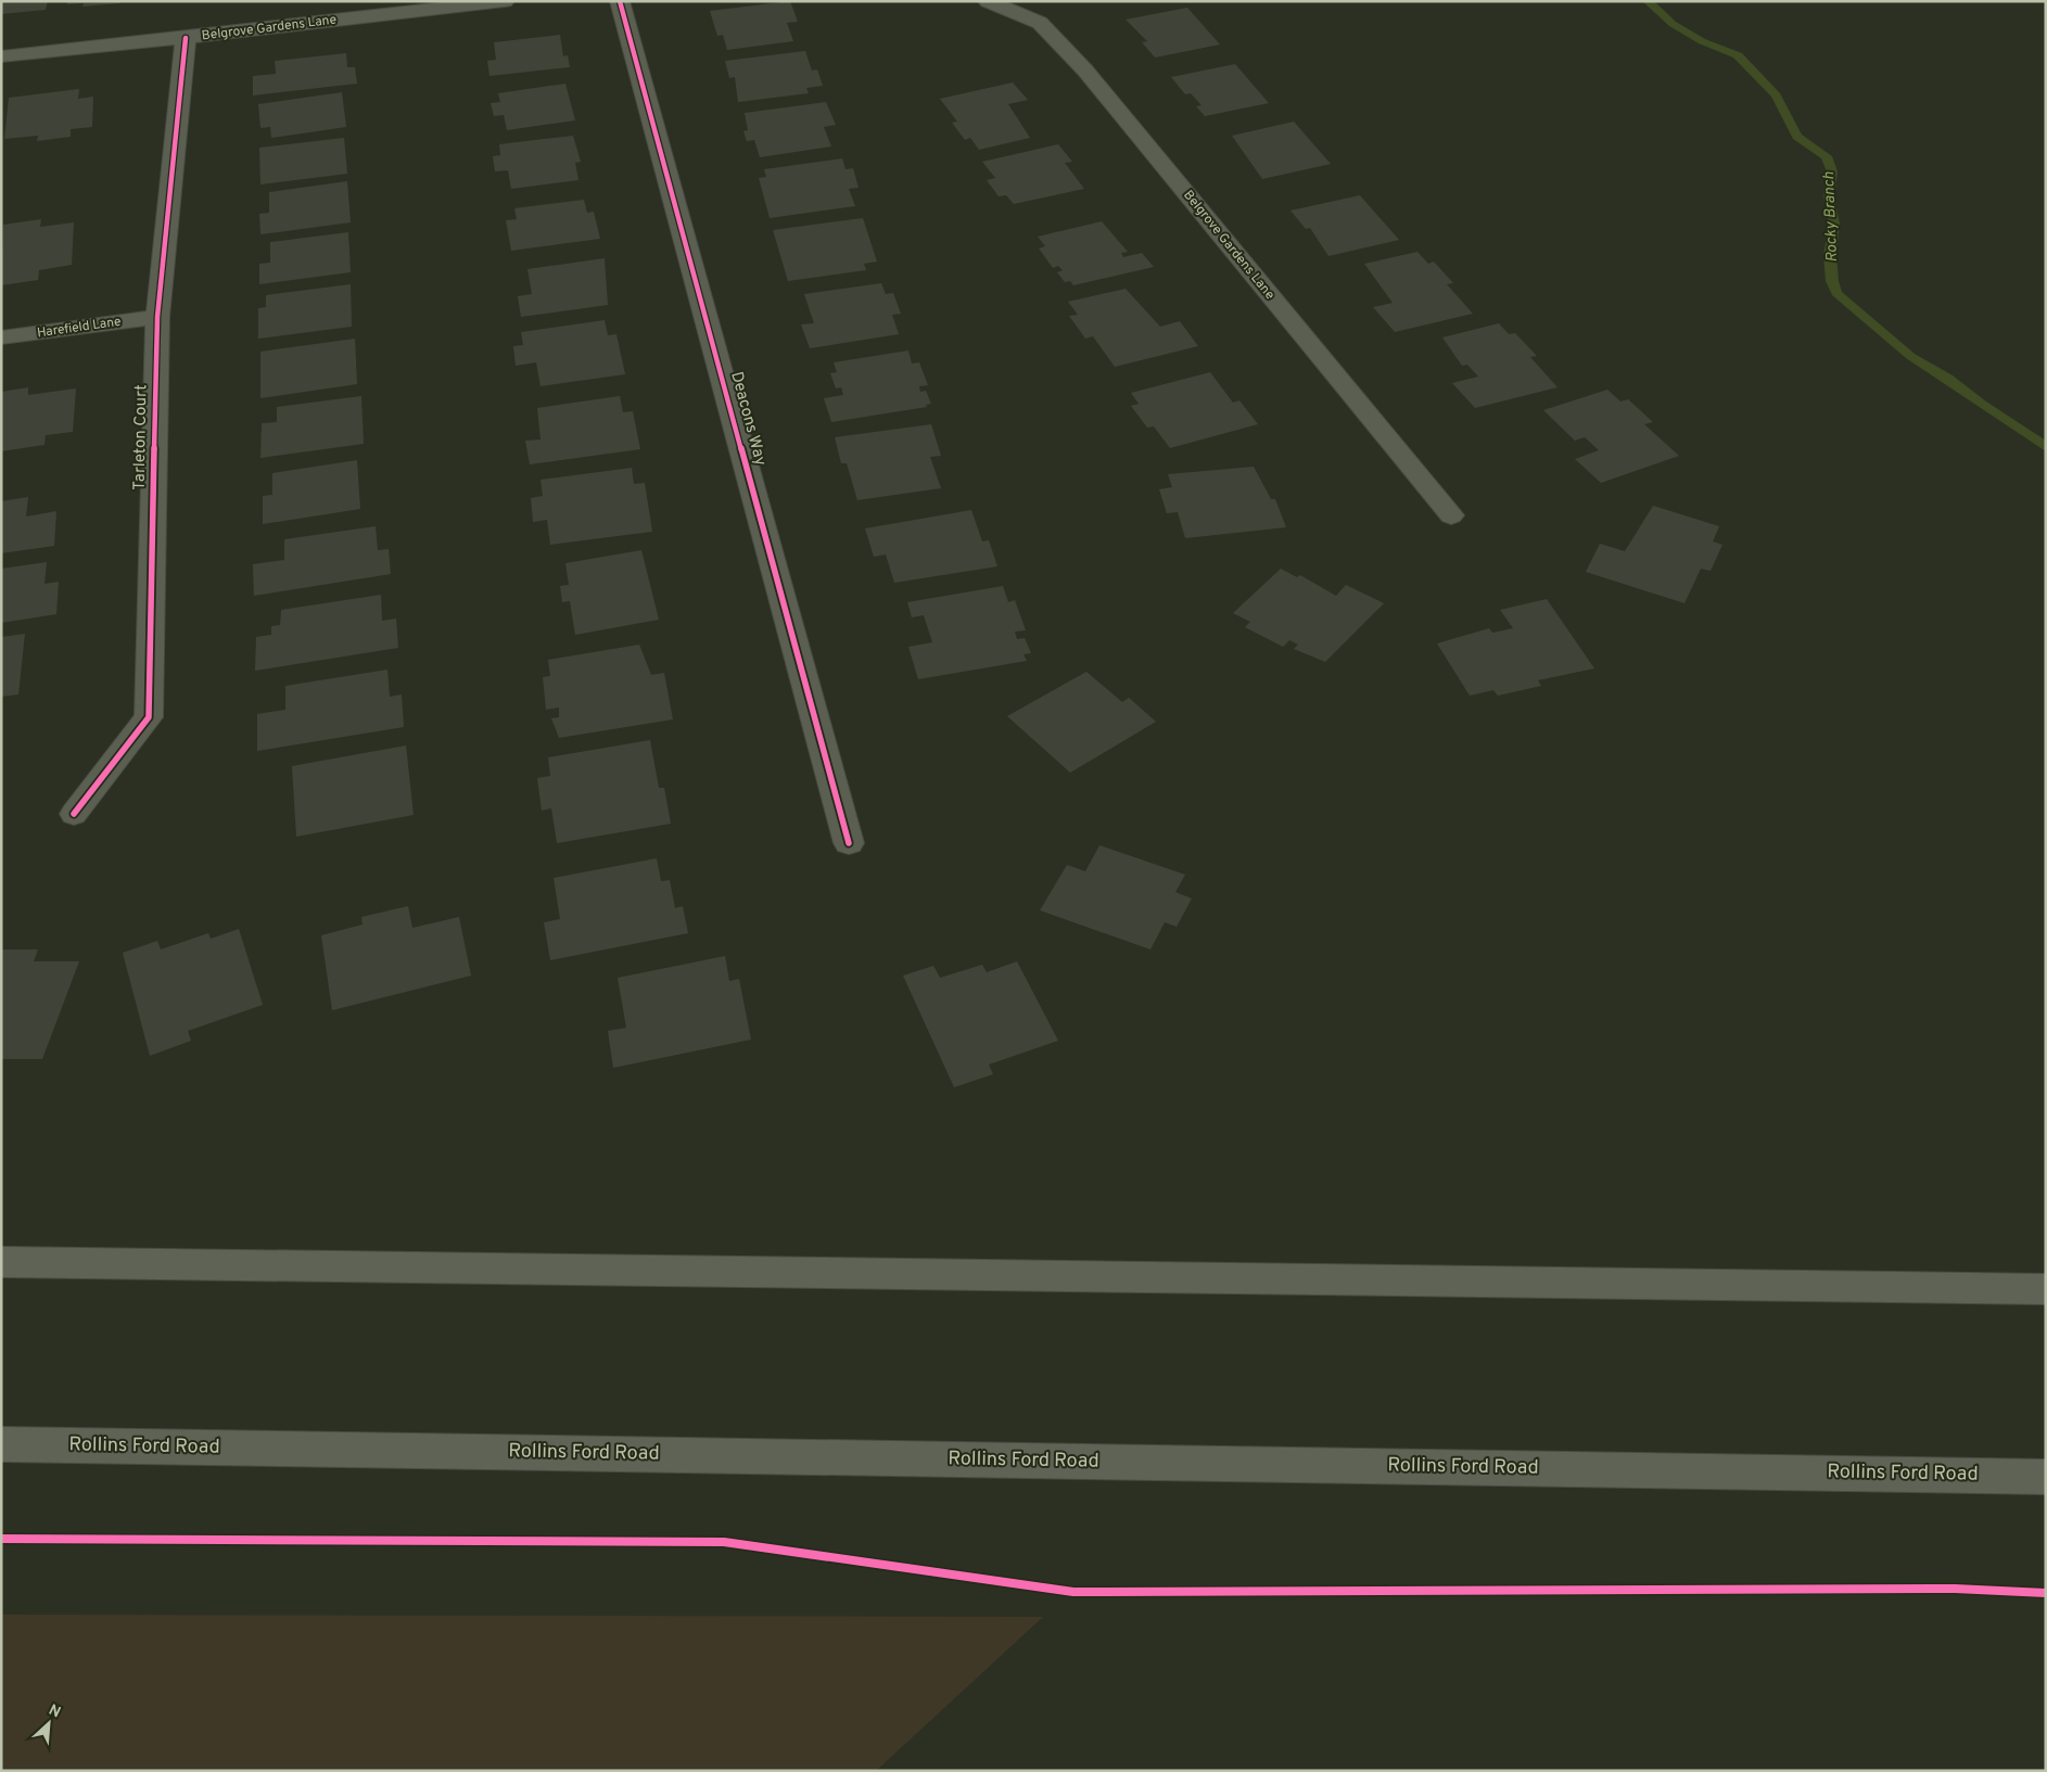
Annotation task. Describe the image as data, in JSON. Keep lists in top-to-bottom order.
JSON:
{
  "streets": {
    "main road": ["Rollins Ford Road"],
    "street": [
      "Belgrove Gardens Lane",
      "Harefield Lane",
      "Deacons Way",
      "Tarleton Court"
    ]
  },
  "crossings": [
    ["Belgrove Gardens Lane", "Tarleton Court"],
    ["Harefield Lane", "Tarleton Court"]
  ],
  "water": ["Rocky Branch"],
  "north": "top right"
}
